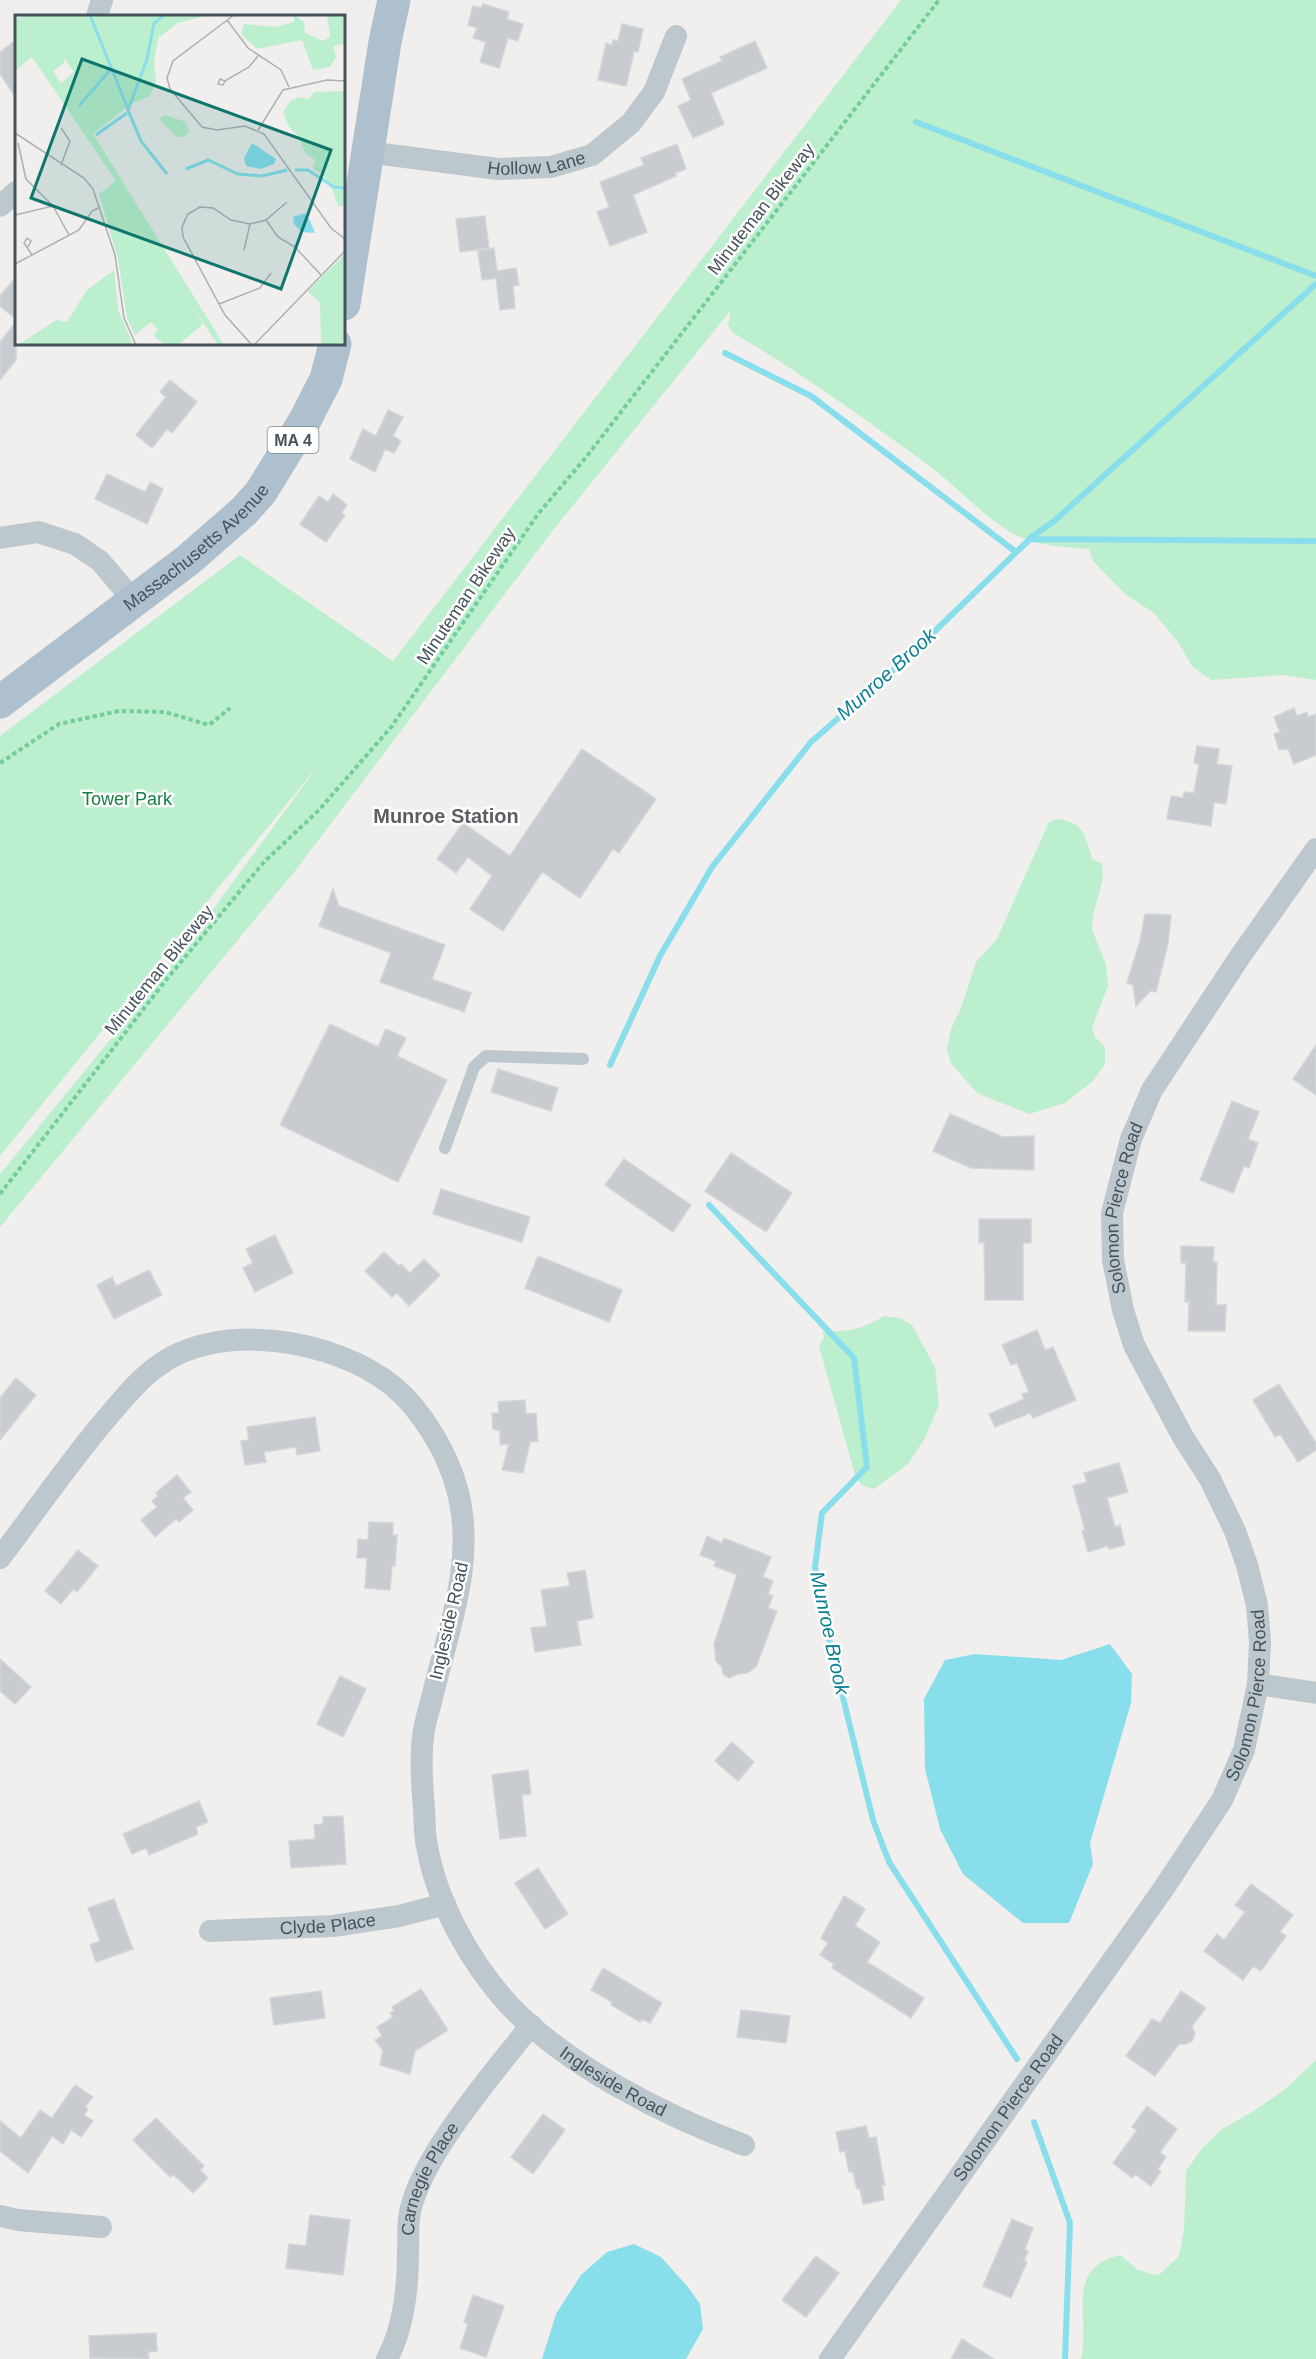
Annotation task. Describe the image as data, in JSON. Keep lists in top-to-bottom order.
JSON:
{
  "streets": {
    "main road": ["MA 4", "Massachusetts Avenue"],
    "street": [
      "Hollow Lane",
      "Solomon Pierce Road",
      "Ingleside Road",
      "Clyde Place",
      "Carnegie Place"
    ],
    "path": ["Minuteman Bikeway"]
  },
  "crossings": [
    ["Ingleside Road", "Clyde Place"],
    ["Ingleside Road", "Carnegie Place"]
  ],
  "districts": ["Munroe Station"],
  "water": ["Munroe Brook"],
  "parks": ["Tower Park"]
}
